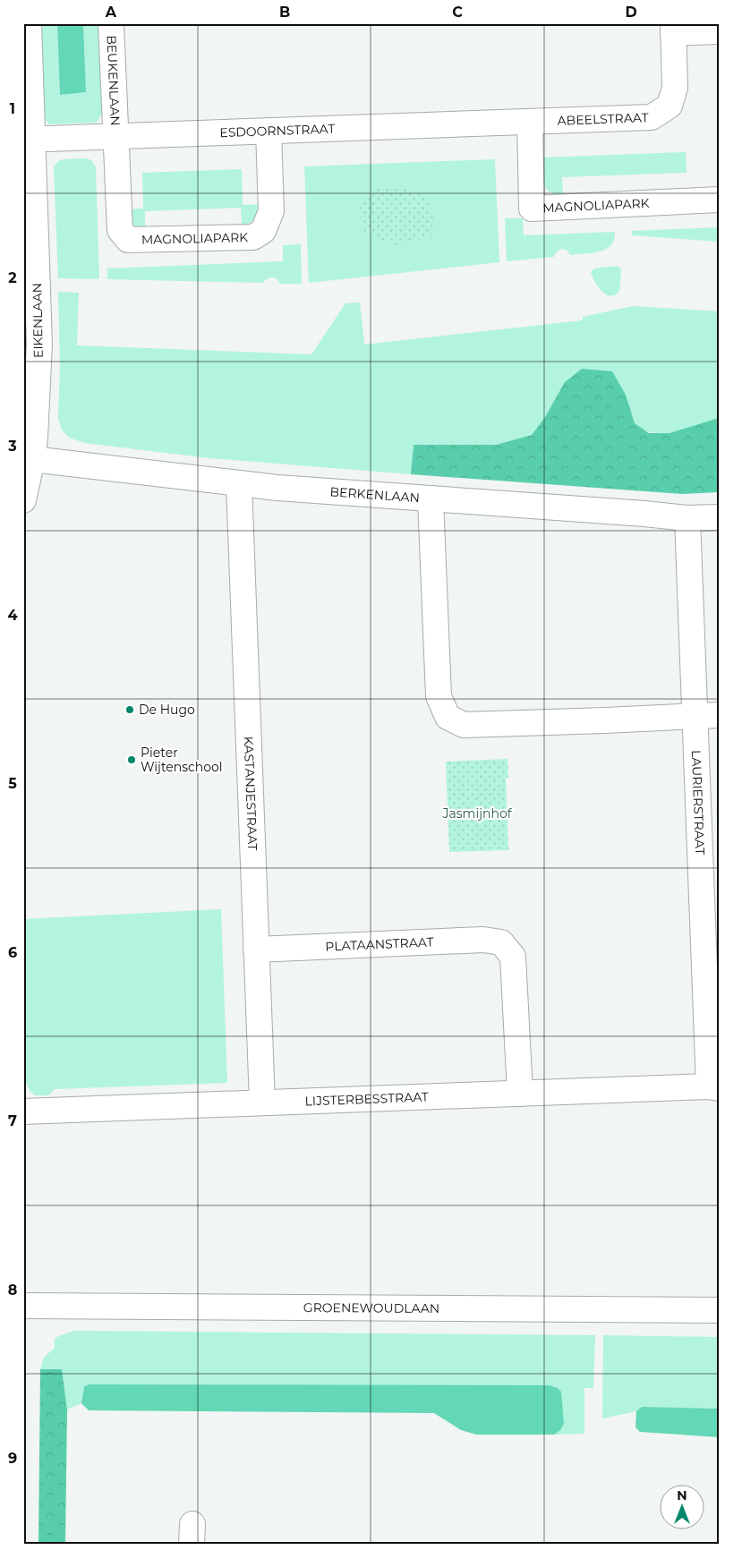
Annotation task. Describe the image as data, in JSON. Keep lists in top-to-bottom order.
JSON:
{
  "streets": {
    "street": [
      "BEUKENLAAN",
      "ABEELSTRAAT",
      "ESDOORNSTRAAT",
      "MAGNOLIAPARK",
      "EIKENLAAN",
      "BERKENLAAN",
      "KASTANJESTRAAT",
      "LAURIERSTRAAT",
      "PLATAANSTRAAT",
      "LIJSTERBESSTRAAT",
      "GROENEWOUDLAAN"
    ]
  },
  "crossings": [
    ["BEUKENLAAN", "ESDOORNSTRAAT"],
    ["BEUKENLAAN", "MAGNOLIAPARK"],
    ["ABEELSTRAAT", "ESDOORNSTRAAT"],
    ["ABEELSTRAAT", "MAGNOLIAPARK"],
    ["ESDOORNSTRAAT", "MAGNOLIAPARK"],
    ["ESDOORNSTRAAT", "EIKENLAAN"],
    ["EIKENLAAN", "BERKENLAAN"],
    ["BERKENLAAN", "KASTANJESTRAAT"],
    ["BERKENLAAN", "LAURIERSTRAAT"],
    ["KASTANJESTRAAT", "PLATAANSTRAAT"],
    ["KASTANJESTRAAT", "LIJSTERBESSTRAAT"],
    ["LAURIERSTRAAT", "LIJSTERBESSTRAAT"],
    ["PLATAANSTRAAT", "LIJSTERBESSTRAAT"]
  ],
  "parks": ["Jasmijnhof"],
  "places": ["De Hugo", "Pieter Wijtenschool"],
  "north": "top",
  "grid": {
    "columns": [
      "A",
      "B",
      "C",
      "D"
    ],
    "rows": [
      "1",
      "2",
      "3",
      "4",
      "5",
      "6",
      "7",
      "8",
      "9"
    ]
  }
}
